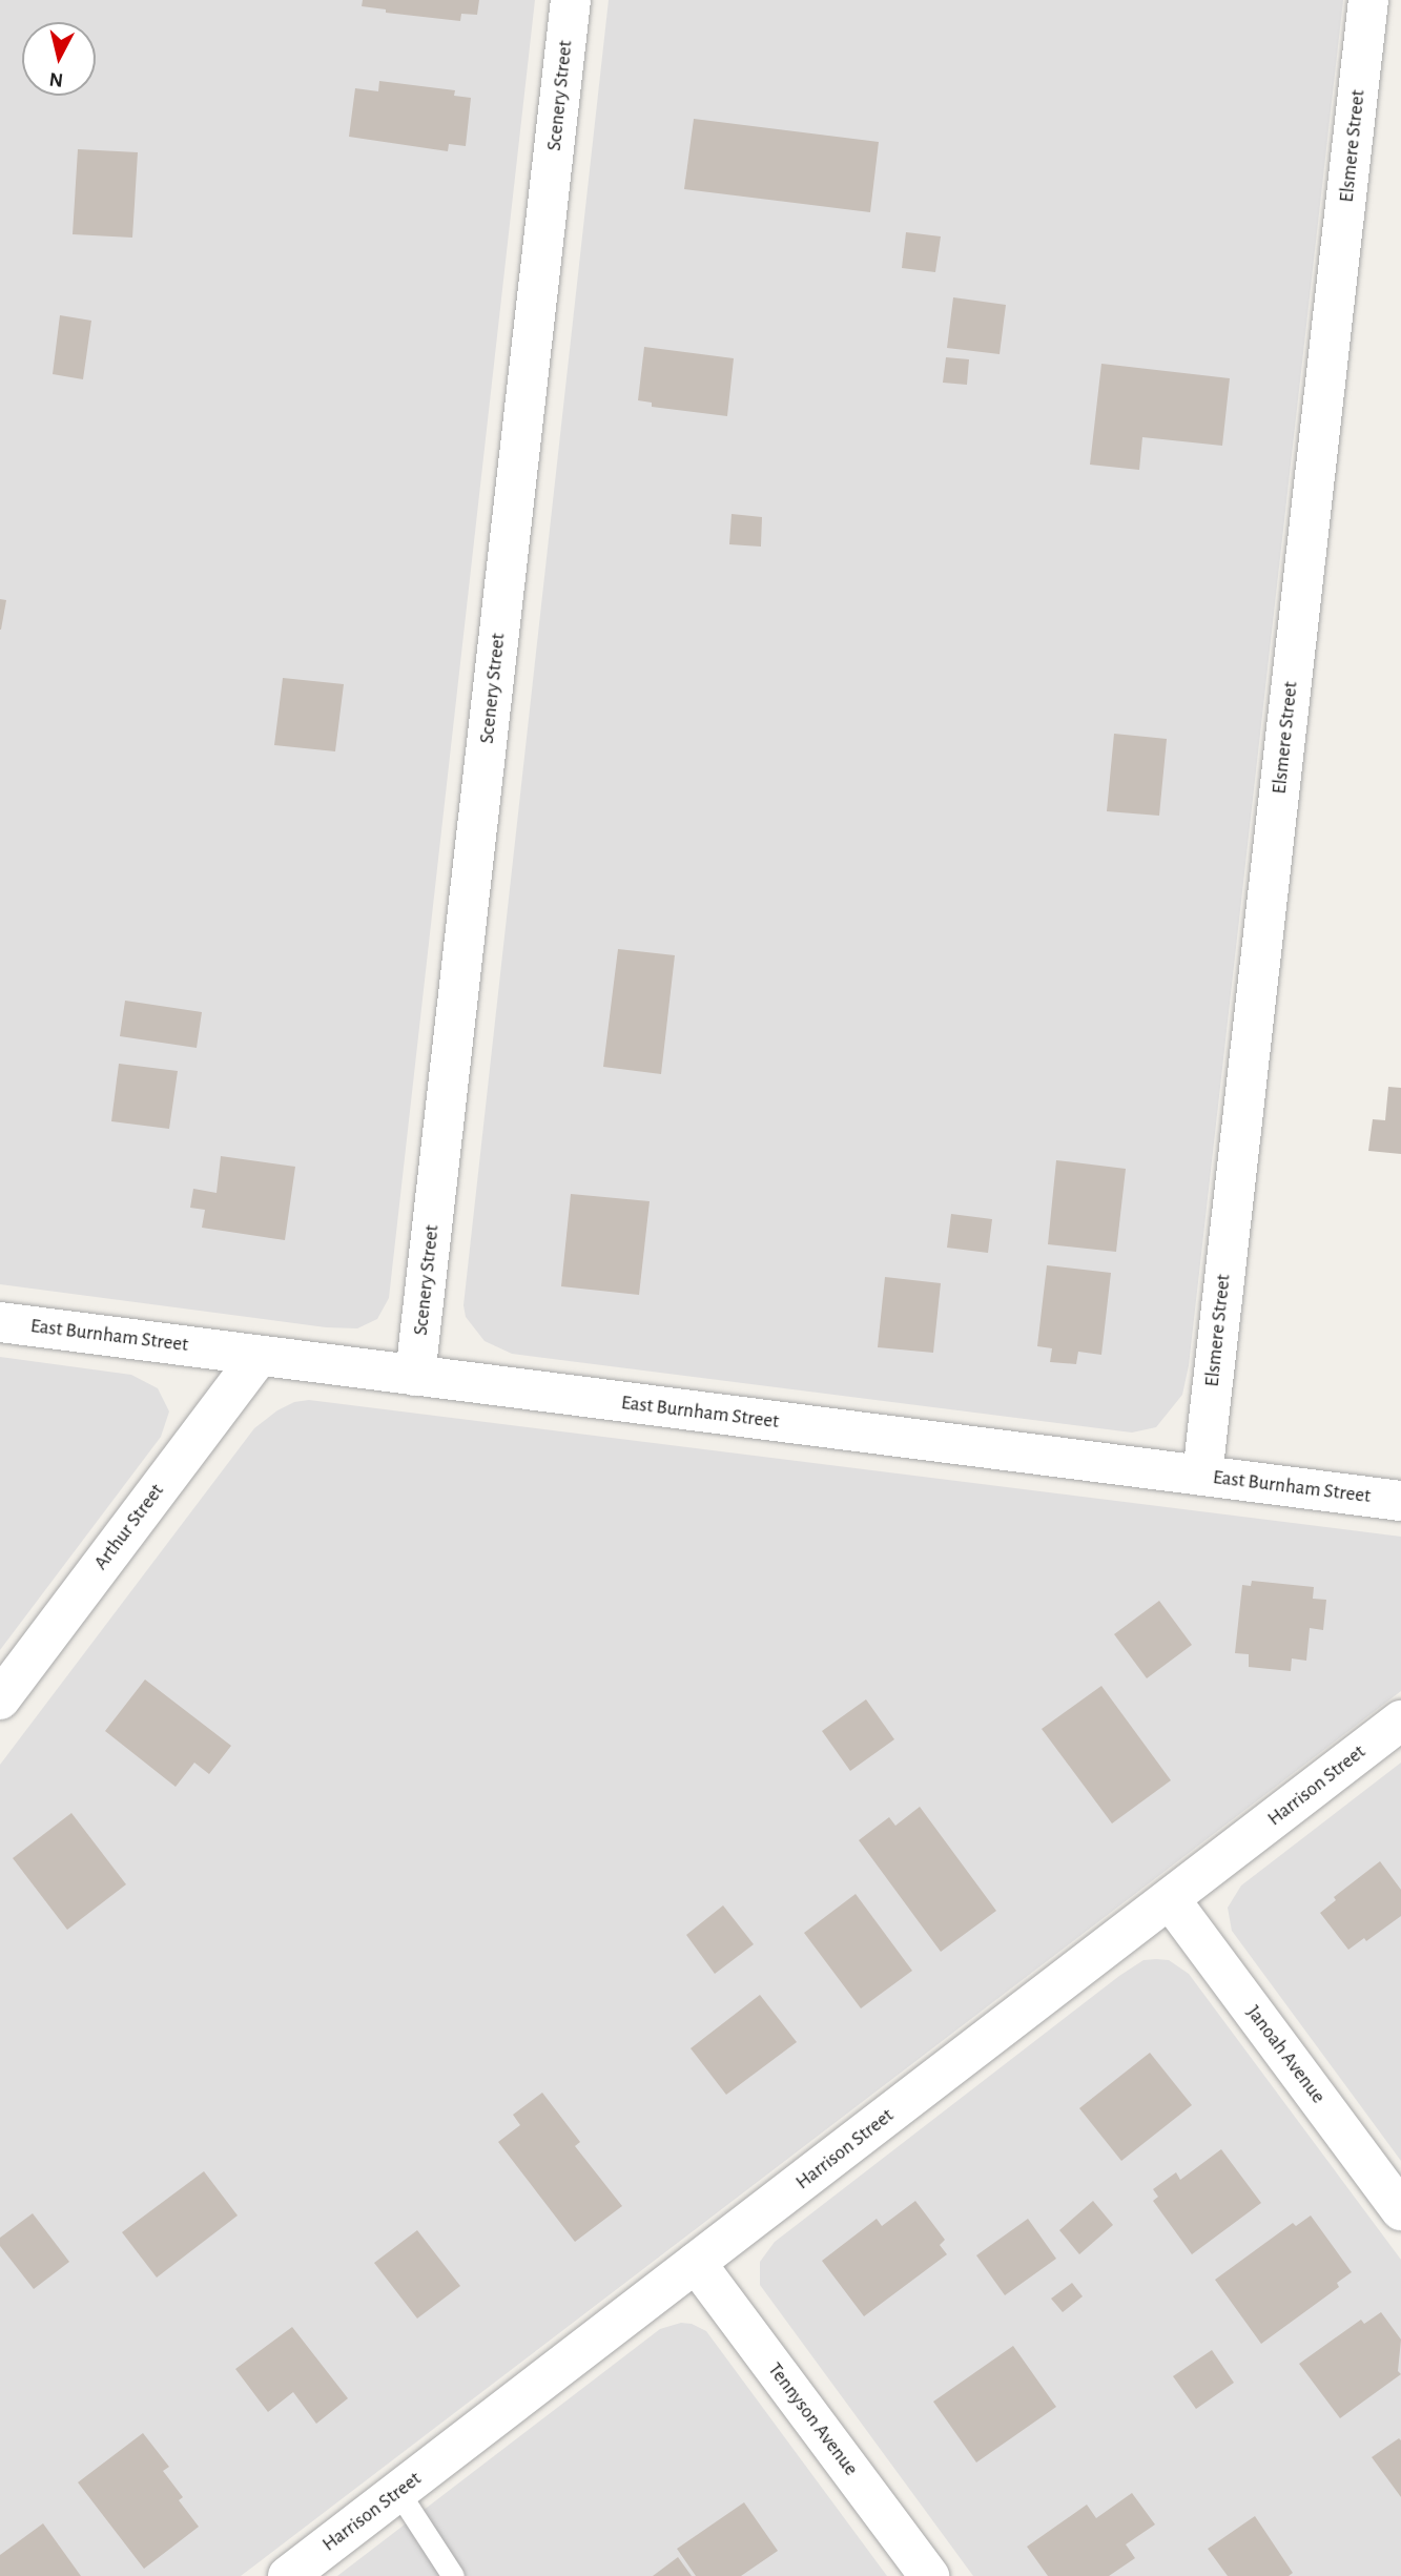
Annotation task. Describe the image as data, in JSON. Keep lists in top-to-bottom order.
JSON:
{
  "streets": {
    "street": [
      "Scenery Street",
      "Elsmere Street",
      "East Burnham Street",
      "Arthur Street",
      "Harrison Street",
      "Janoah Avenue",
      "Tennyson Avenue"
    ]
  },
  "crossings": [
    ["Scenery Street", "East Burnham Street"],
    ["Elsmere Street", "East Burnham Street"],
    ["East Burnham Street", "Arthur Street"],
    ["Harrison Street", "Janoah Avenue"],
    ["Harrison Street", "Tennyson Avenue"]
  ],
  "north": "bottom"
}
